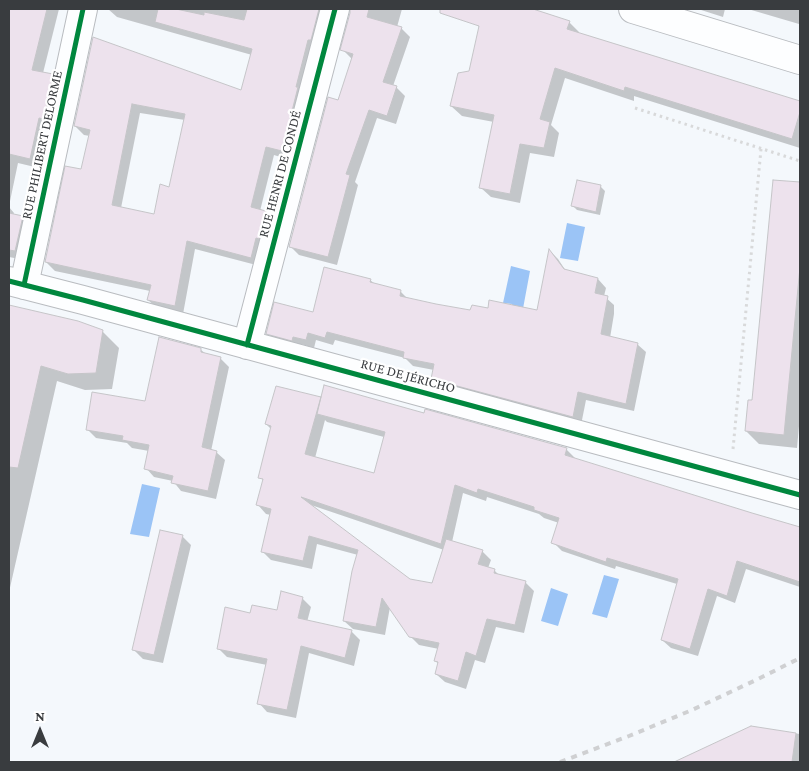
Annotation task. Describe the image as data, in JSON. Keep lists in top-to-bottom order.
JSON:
{
  "streets": {
    "street": ["RUE PHILIBERT DELORME", "RUE HENRI DE CONDÉ", "RUE DE JÉRICHO"]
  },
  "crossings": [
    ["RUE PHILIBERT DELORME", "RUE DE JÉRICHO"],
    ["RUE HENRI DE CONDÉ", "RUE DE JÉRICHO"]
  ],
  "north": "top"
}
